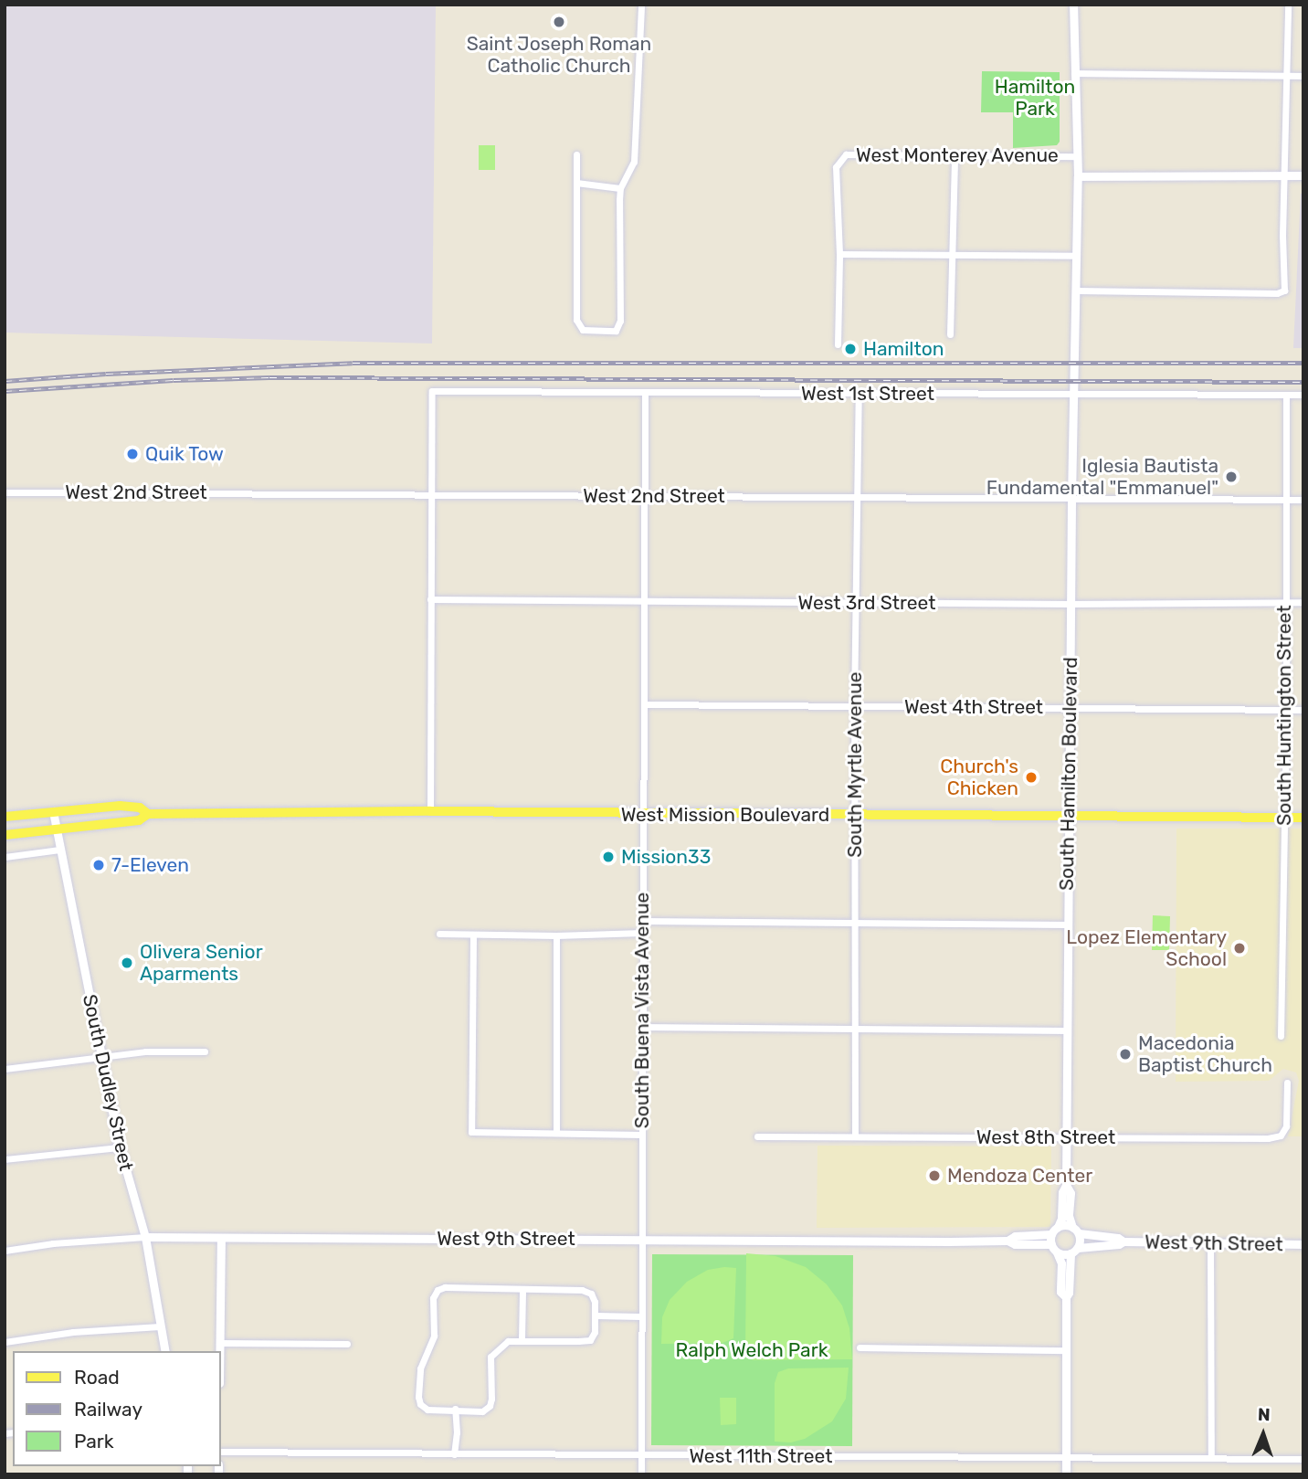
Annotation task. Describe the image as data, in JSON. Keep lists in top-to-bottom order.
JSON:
{
  "streets": {
    "main road": ["West Mission Boulevard"],
    "street": [
      "West Monterey Avenue",
      "West 1st Street",
      "West 2nd Street",
      "West 3rd Street",
      "West 4th Street",
      "South Huntington Street",
      "South Myrtle Avenue",
      "South Hamilton Boulevard",
      "South Buena Vista Avenue",
      "South Dudley Street",
      "West 8th Street",
      "West 9th Street",
      "West 11th Street"
    ]
  },
  "crossings": [
    ["West Monterey Avenue", "South Hamilton Boulevard"],
    ["West 1st Street", "West 2nd Street"],
    ["West 1st Street", "South Huntington Street"],
    ["West 1st Street", "South Myrtle Avenue"],
    ["West 1st Street", "South Hamilton Boulevard"],
    ["West 1st Street", "South Buena Vista Avenue"],
    ["West 2nd Street", "South Huntington Street"],
    ["West 2nd Street", "South Myrtle Avenue"],
    ["West 2nd Street", "South Hamilton Boulevard"],
    ["West 2nd Street", "South Buena Vista Avenue"],
    ["West 3rd Street", "South Huntington Street"],
    ["West 3rd Street", "South Myrtle Avenue"],
    ["West 3rd Street", "South Hamilton Boulevard"],
    ["West 3rd Street", "South Buena Vista Avenue"],
    ["West 4th Street", "South Huntington Street"],
    ["West 4th Street", "South Myrtle Avenue"],
    ["West 4th Street", "South Hamilton Boulevard"],
    ["West 4th Street", "South Buena Vista Avenue"],
    ["South Huntington Street", "West Mission Boulevard"],
    ["South Myrtle Avenue", "West Mission Boulevard"],
    ["South Myrtle Avenue", "West 8th Street"],
    ["South Hamilton Boulevard", "West Mission Boulevard"],
    ["South Hamilton Boulevard", "West 8th Street"],
    ["South Hamilton Boulevard", "West 9th Street"],
    ["West Mission Boulevard", "South Buena Vista Avenue"],
    ["West Mission Boulevard", "South Dudley Street"],
    ["South Buena Vista Avenue", "West 9th Street"],
    ["South Buena Vista Avenue", "West 11th Street"],
    ["South Dudley Street", "West 9th Street"]
  ],
  "parks": ["Hamilton Park", "Ralph Welch Park"],
  "places": [
    "Saint Joseph Roman Catholic Church",
    "Hamilton",
    "Quik Tow",
    "Iglesia Bautista Fundamental \"Emmanuel\"",
    "Church's Chicken",
    "Mission33",
    "7-Eleven",
    "Lopez Elementary School",
    "Olivera Senior Aparments",
    "Macedonia Baptist Church",
    "Mendoza Center"
  ],
  "legend": ["Road", "Railway", "Park"],
  "north": "top"
}
